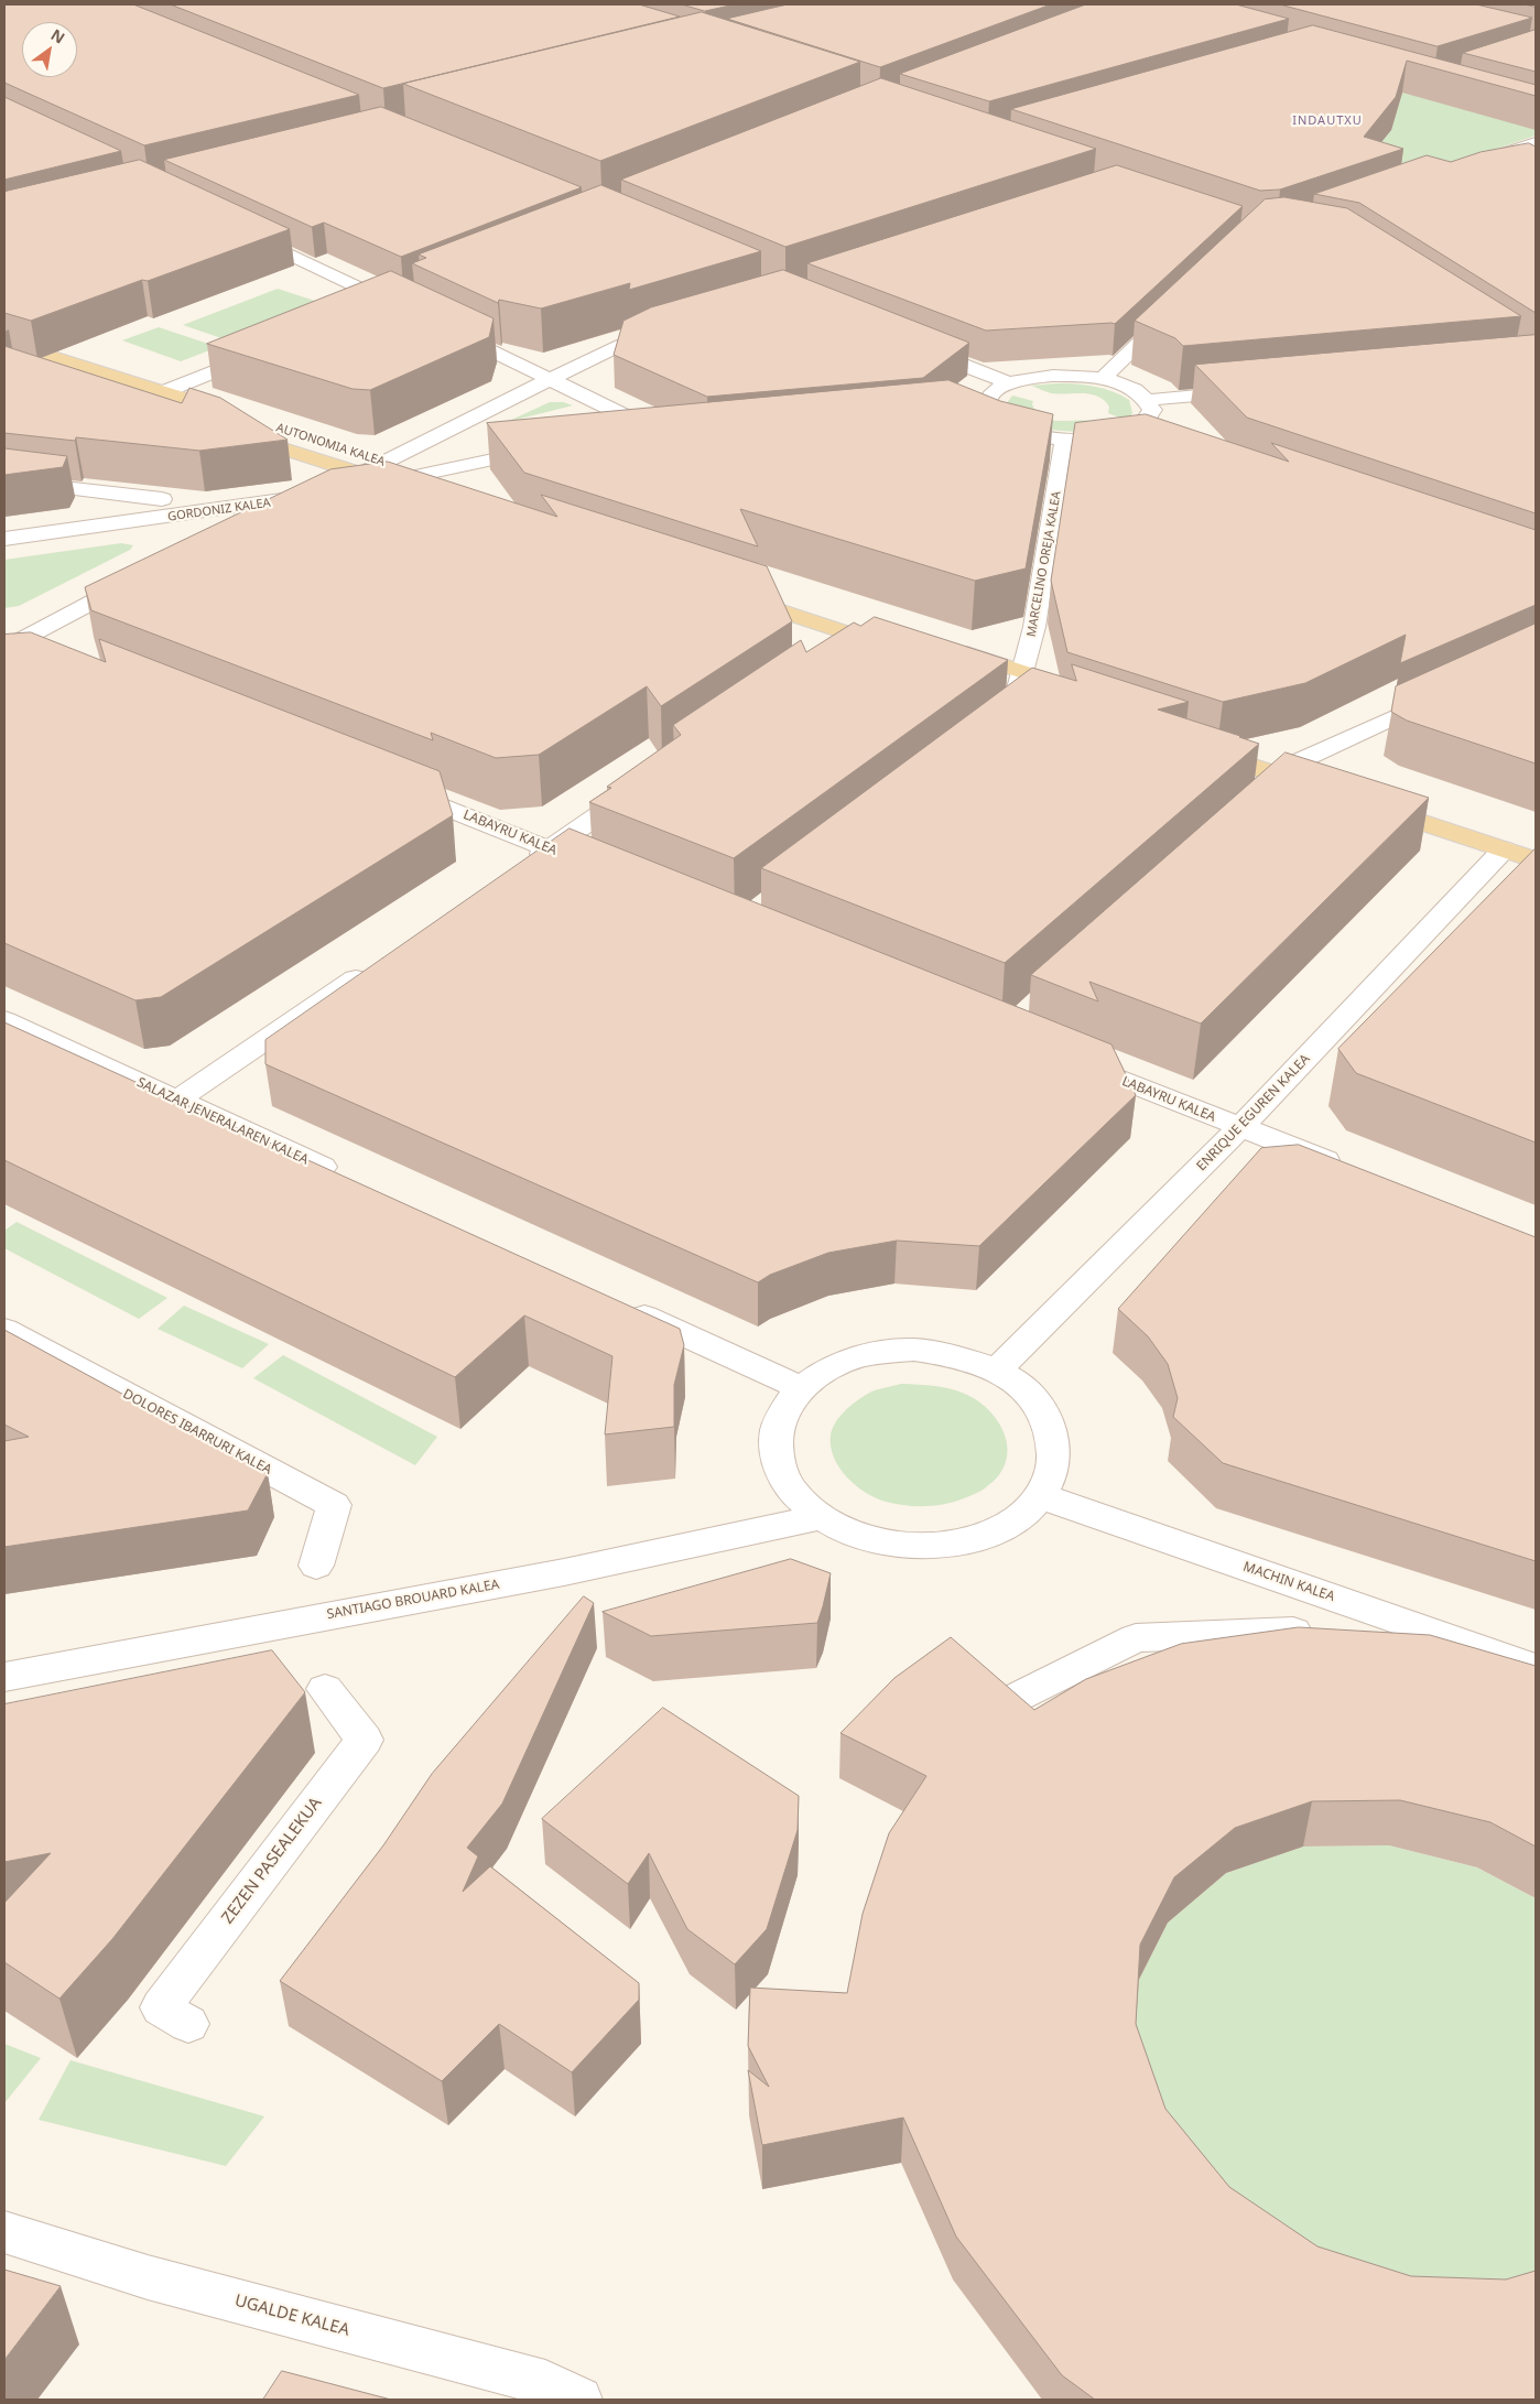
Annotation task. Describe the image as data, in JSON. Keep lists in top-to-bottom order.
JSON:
{
  "streets": {
    "main road": ["AUTONOMIA KALEA"],
    "street": [
      "GORDONIZ KALEA",
      "MARCELINO OREJA KALEA",
      "LABAYRU KALEA",
      "ENRIQUE EGUREN KALEA",
      "SALAZAR JENERALAREN KALEA",
      "DOLORES IBARRURI KALEA",
      "MACHIN KALEA",
      "SANTIAGO BROUARD KALEA",
      "ZEZEN PASEALEKUA",
      "UGALDE KALEA"
    ]
  },
  "crossings": [
    ["AUTONOMIA KALEA", "GORDONIZ KALEA"],
    ["LABAYRU KALEA", "ENRIQUE EGUREN KALEA"]
  ],
  "districts": ["INDAUTXU"],
  "north": "top right"
}
